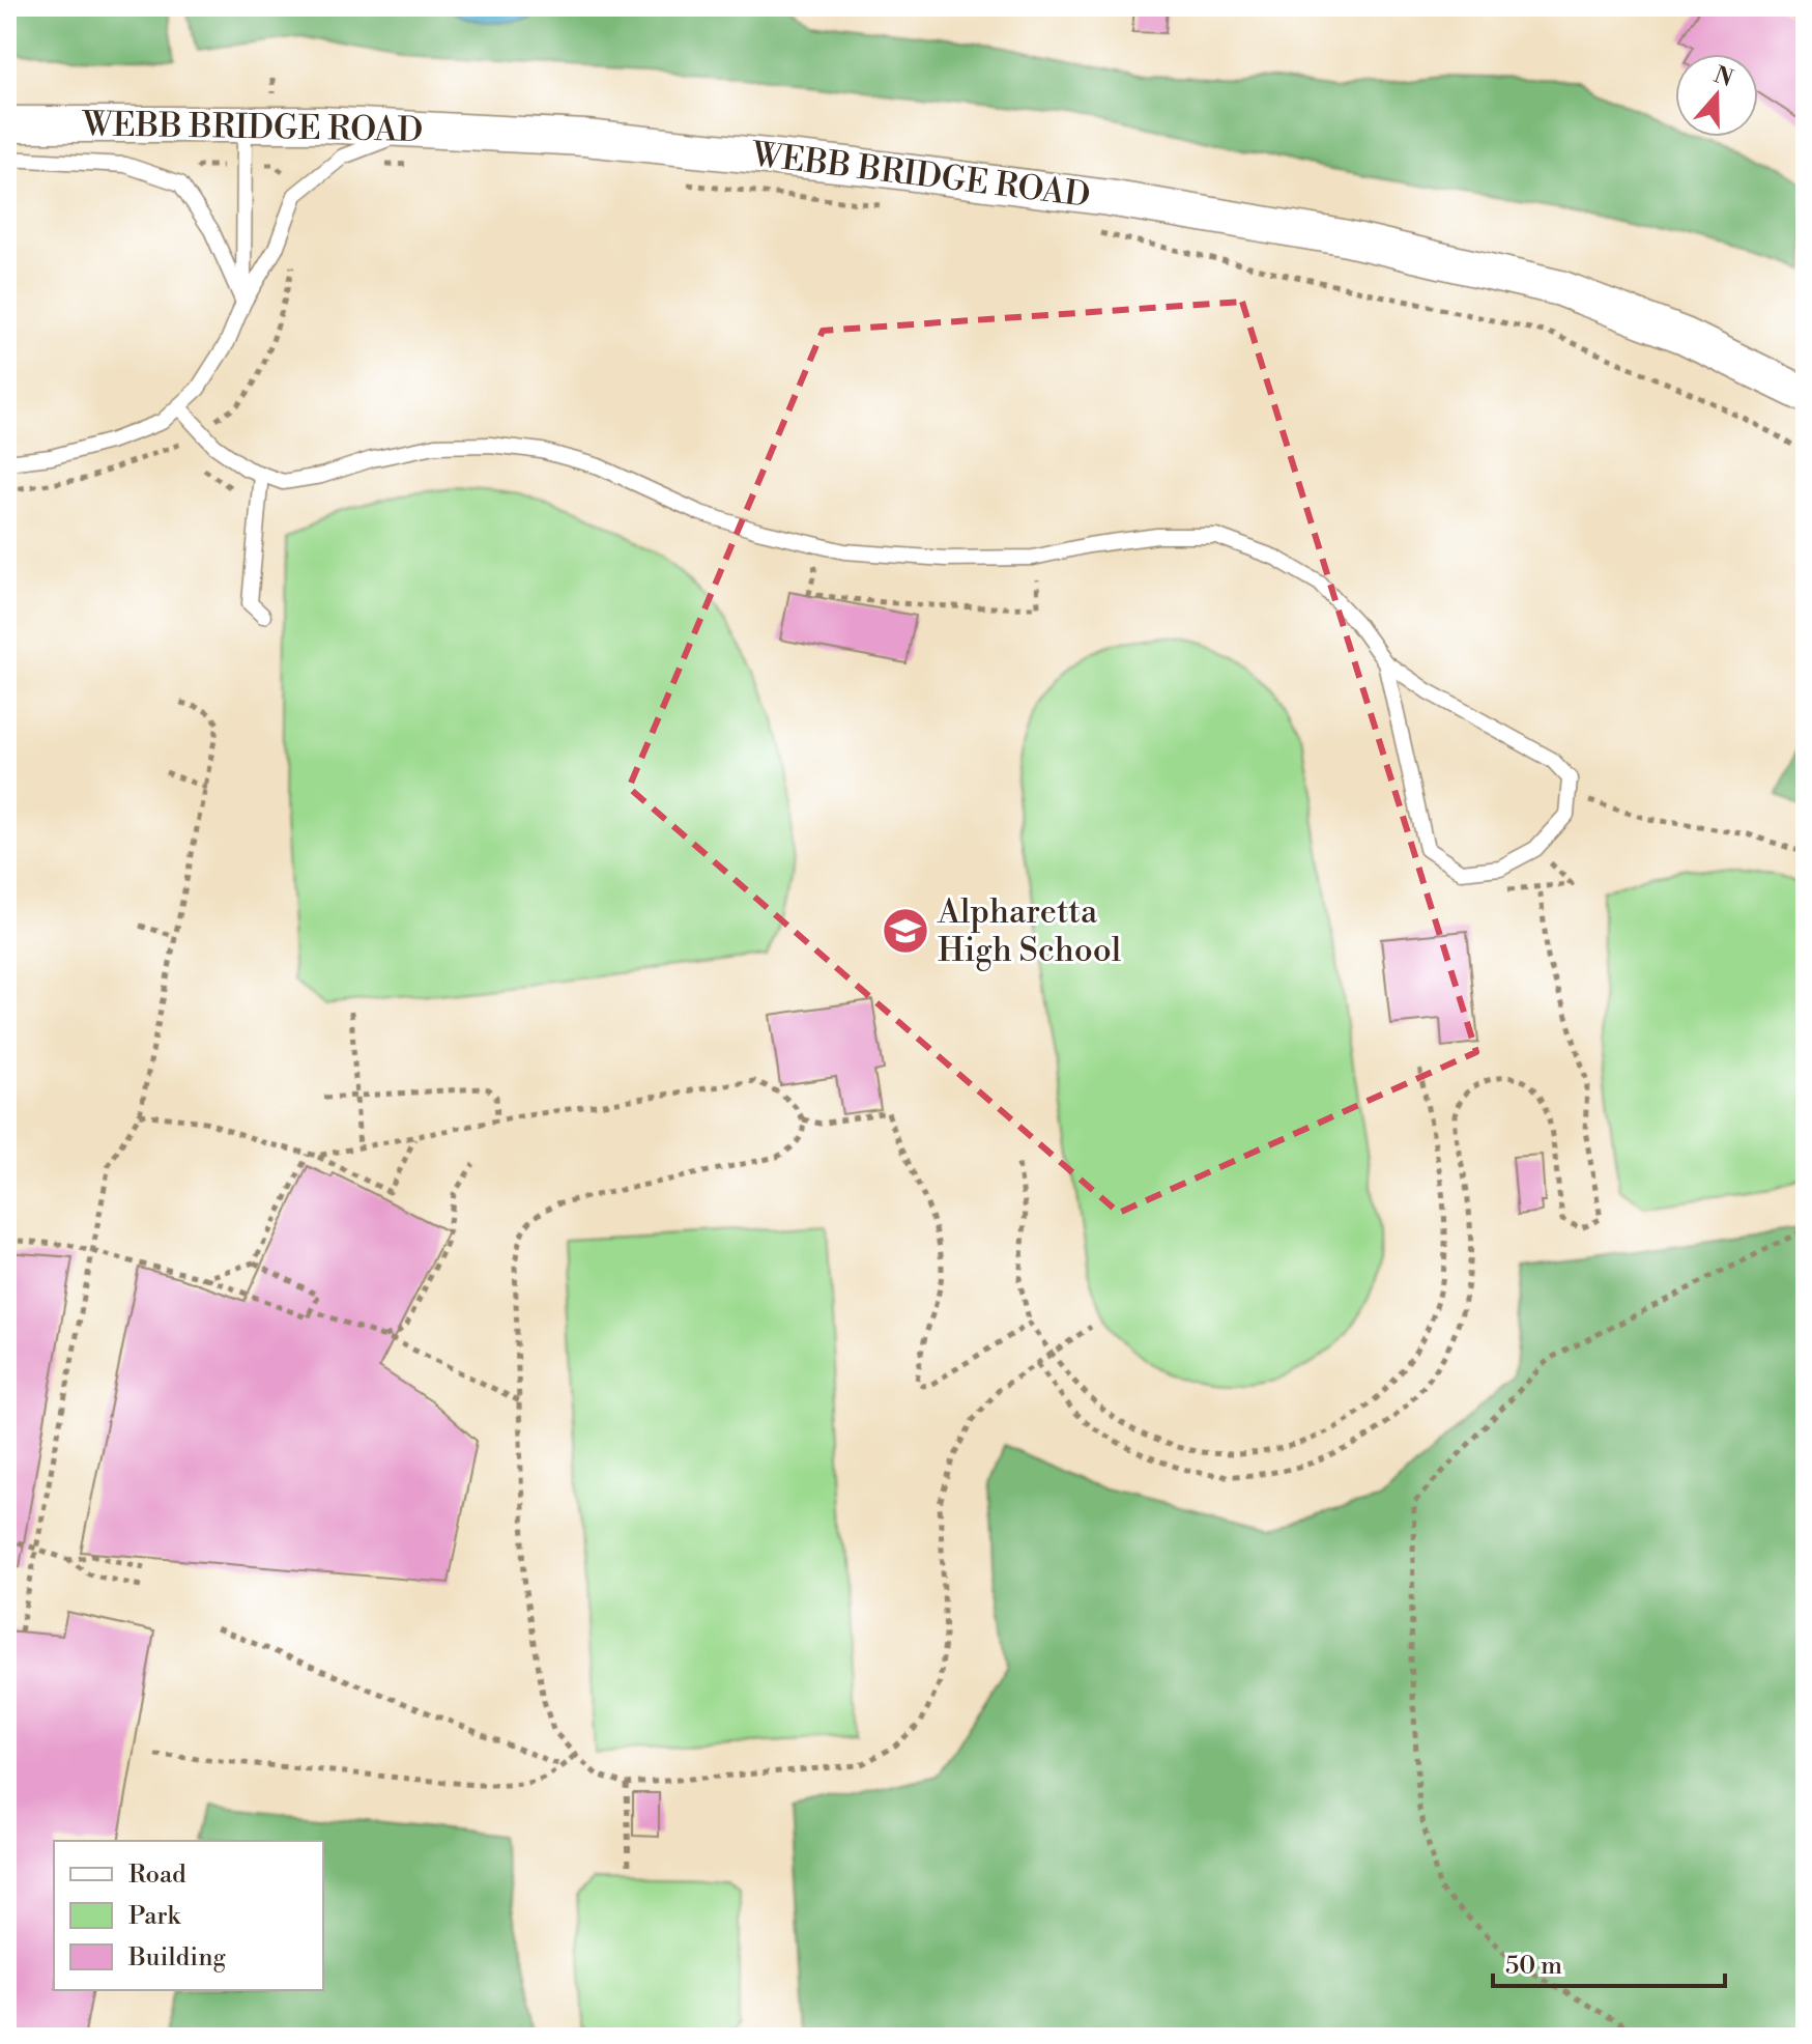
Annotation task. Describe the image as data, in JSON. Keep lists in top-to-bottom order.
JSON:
{
  "streets": {
    "street": ["WEBB BRIDGE ROAD"]
  },
  "places": {
    "school or university": ["Alpharetta High School"]
  },
  "legend": ["Road", "Park", "Building"],
  "scale_bar": "50 m",
  "north": "top"
}
